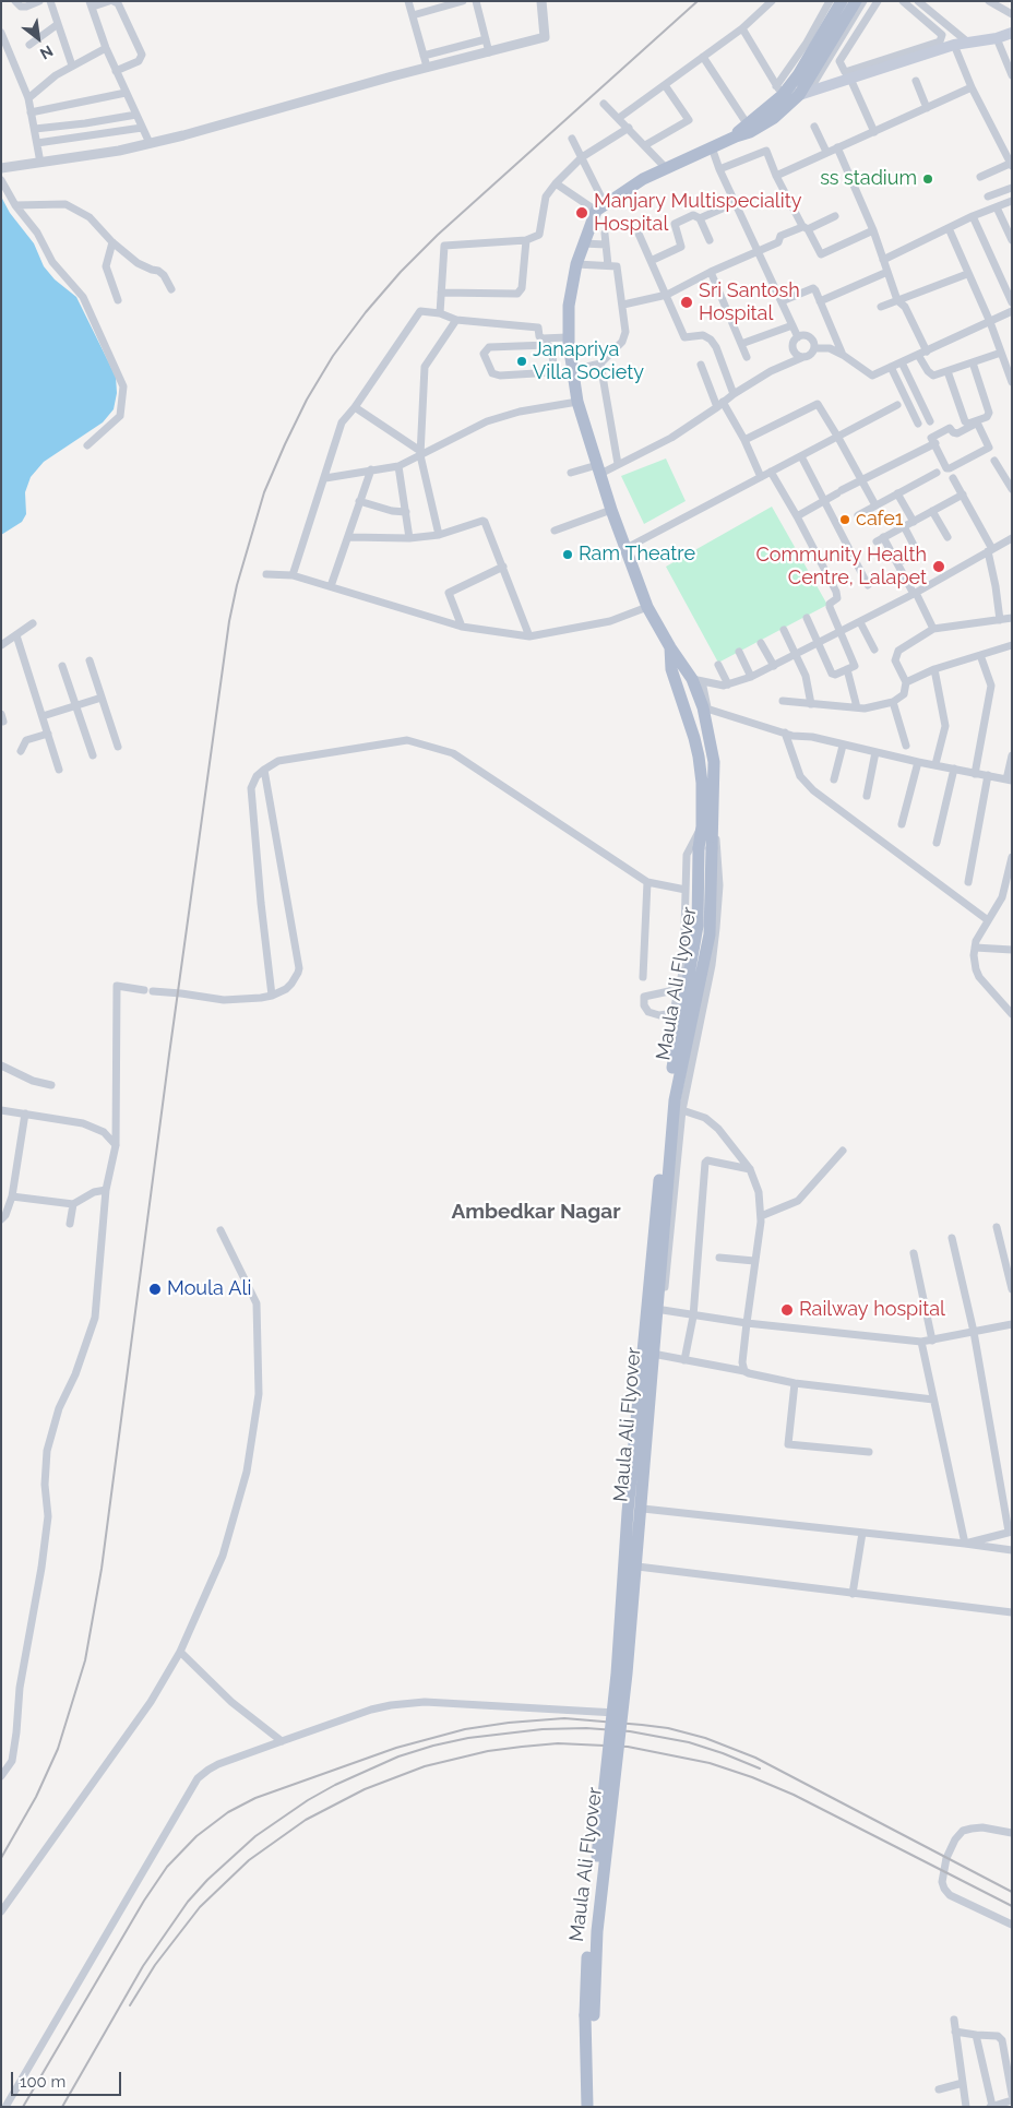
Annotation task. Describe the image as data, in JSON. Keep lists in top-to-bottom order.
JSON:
{
  "streets": {
    "main road": ["Maula Ali Flyover"]
  },
  "districts": ["Ambedkar Nagar"],
  "places": [
    "ss stadium",
    "Manjary Multispeciality Hospital",
    "Sri Santosh Hospital",
    "Janapriya Villa Society",
    "cafe1",
    "Ram Theatre",
    "Community Health Centre, Lalapet",
    "Moula Ali",
    "Railway hospital"
  ],
  "scale_bar": "100 m",
  "north": "bottom right"
}
